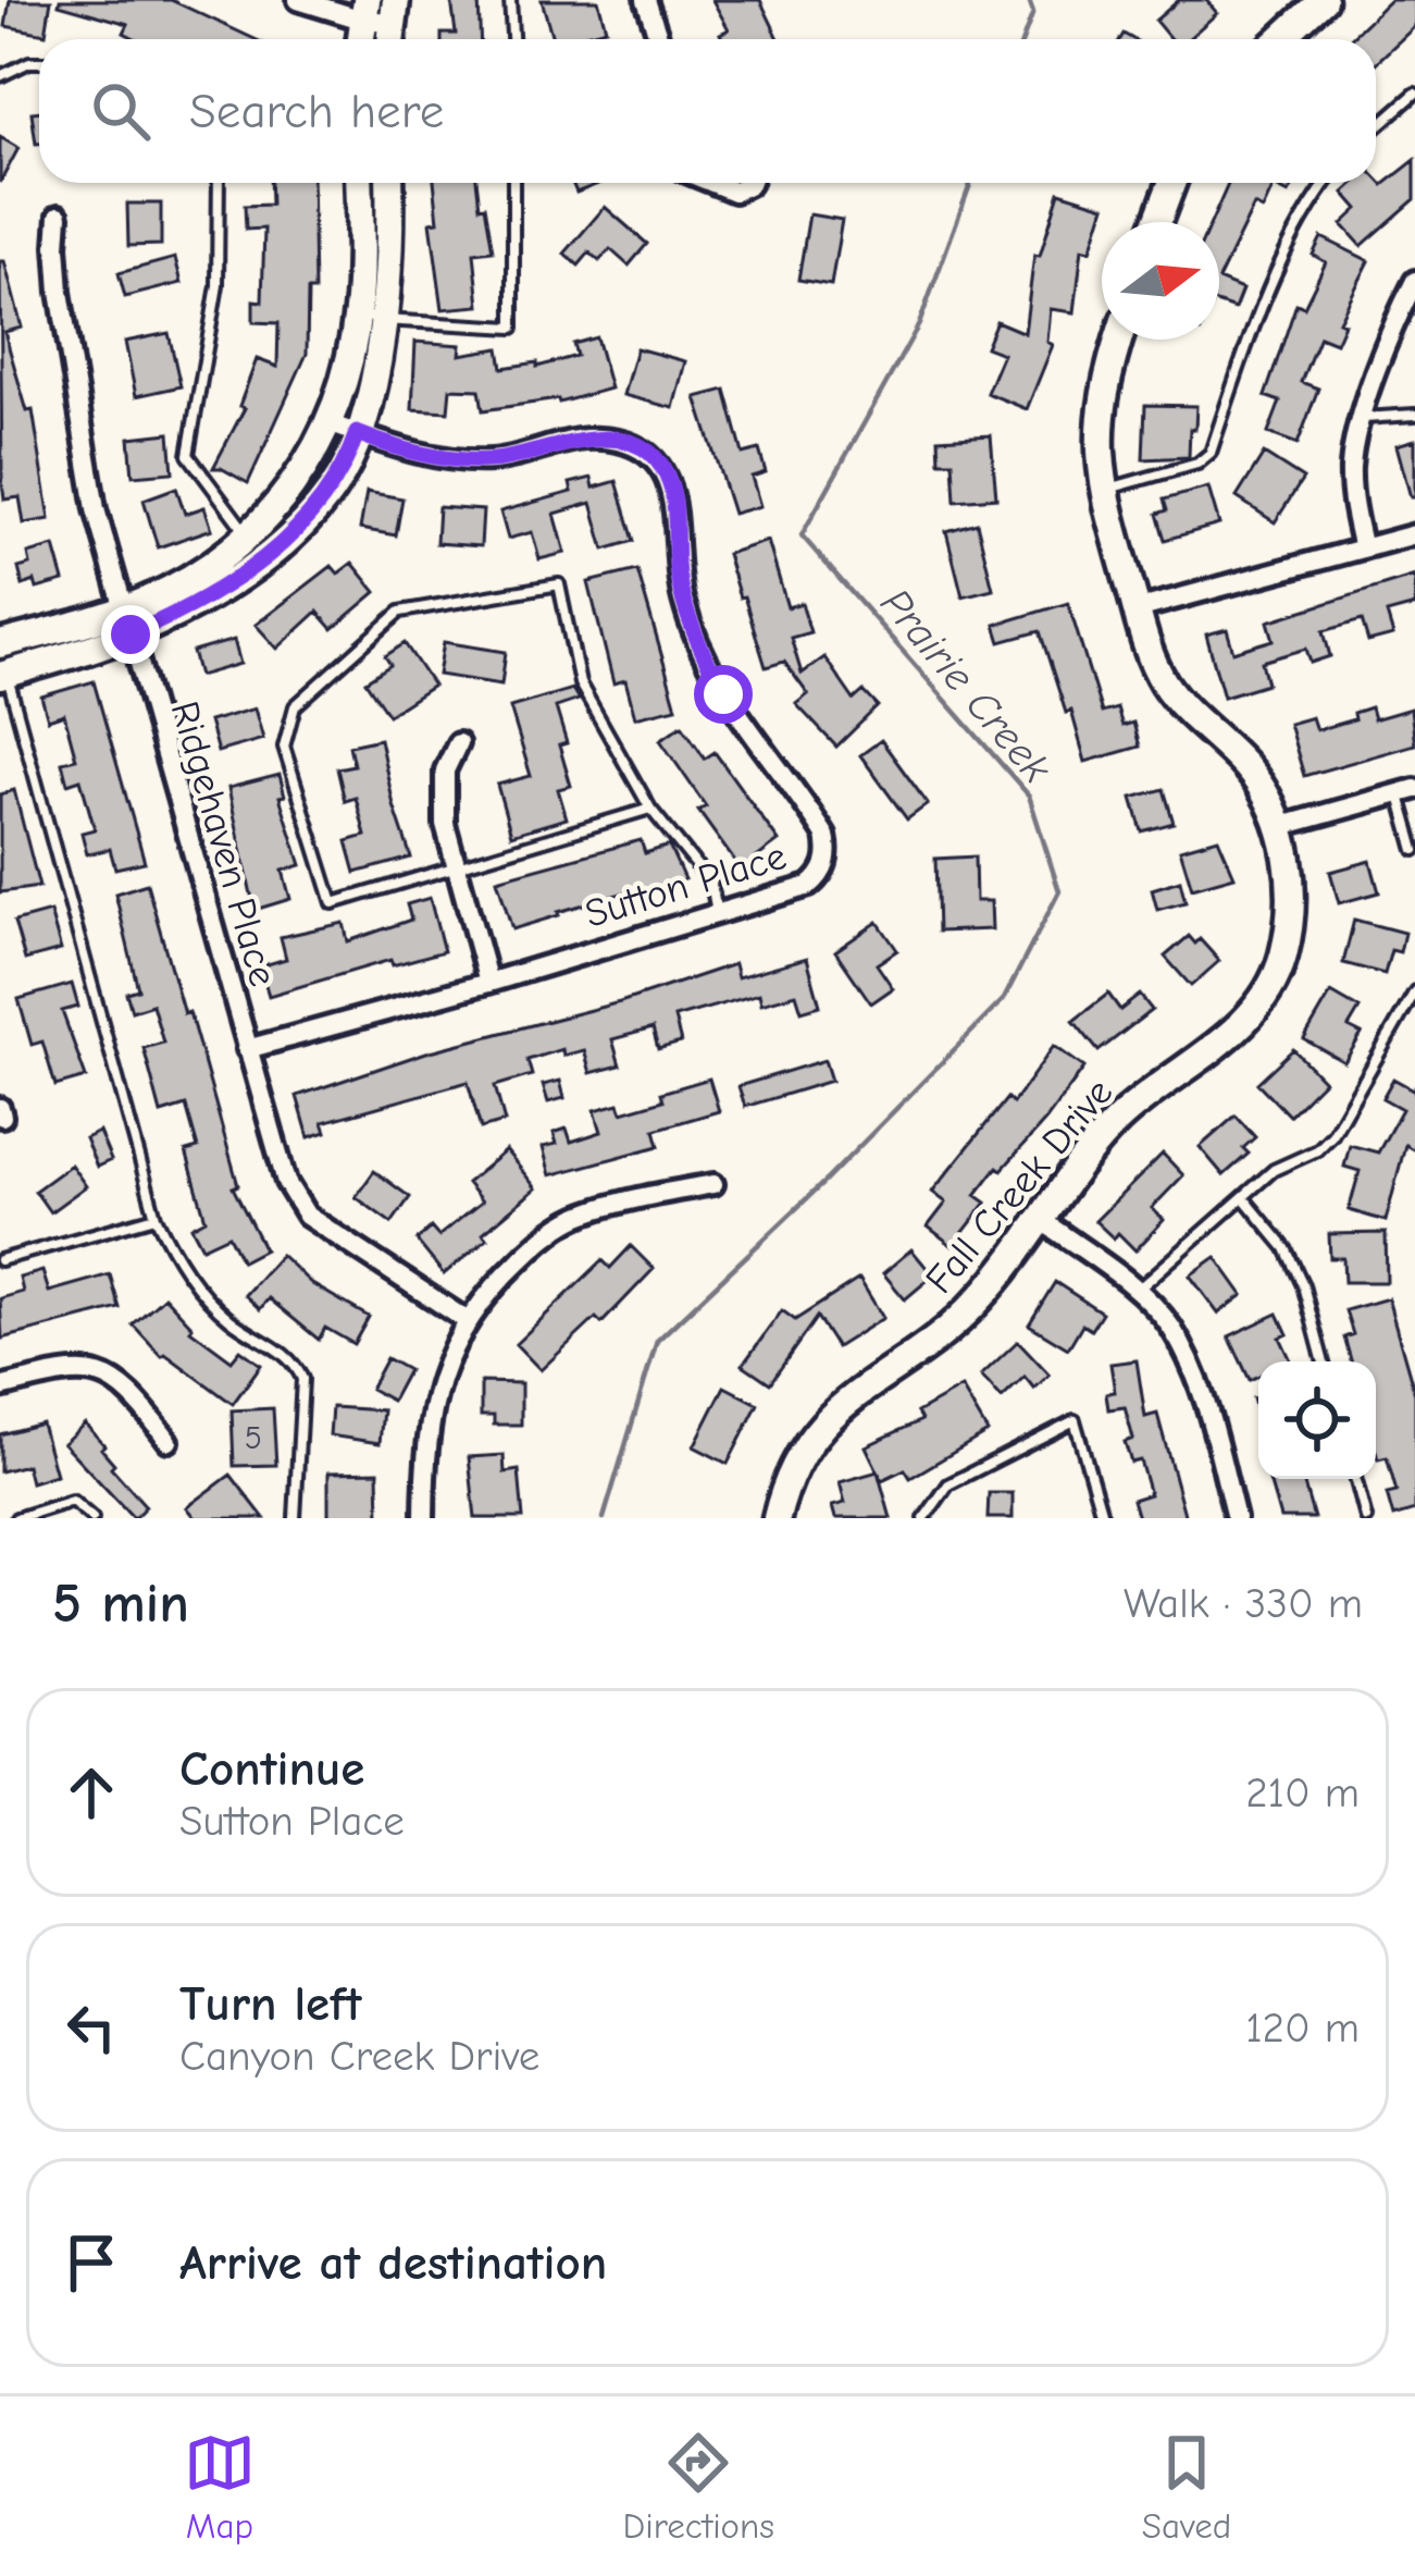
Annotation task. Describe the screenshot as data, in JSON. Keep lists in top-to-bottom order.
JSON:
{
  "streets": {
    "street": ["Ridgehaven Place", "Sutton Place", "Fall Creek Drive"]
  },
  "crossings": [
    ["Ridgehaven Place", "Sutton Place"]
  ],
  "water": ["Prairie Creek"],
  "house_numbers": ["5"],
  "north": "right",
  "page": {
    "search": "Search here",
    "heading": ["5 min", "Walk · 330 m"],
    "list": [
      ["Continue", "Sutton Place", "210 m"],
      ["Turn left", "Canyon Creek Drive", "120 m"],
      "Arrive at destination"
    ],
    "nav": ["Map", "Directions", "Saved"]
  }
}
